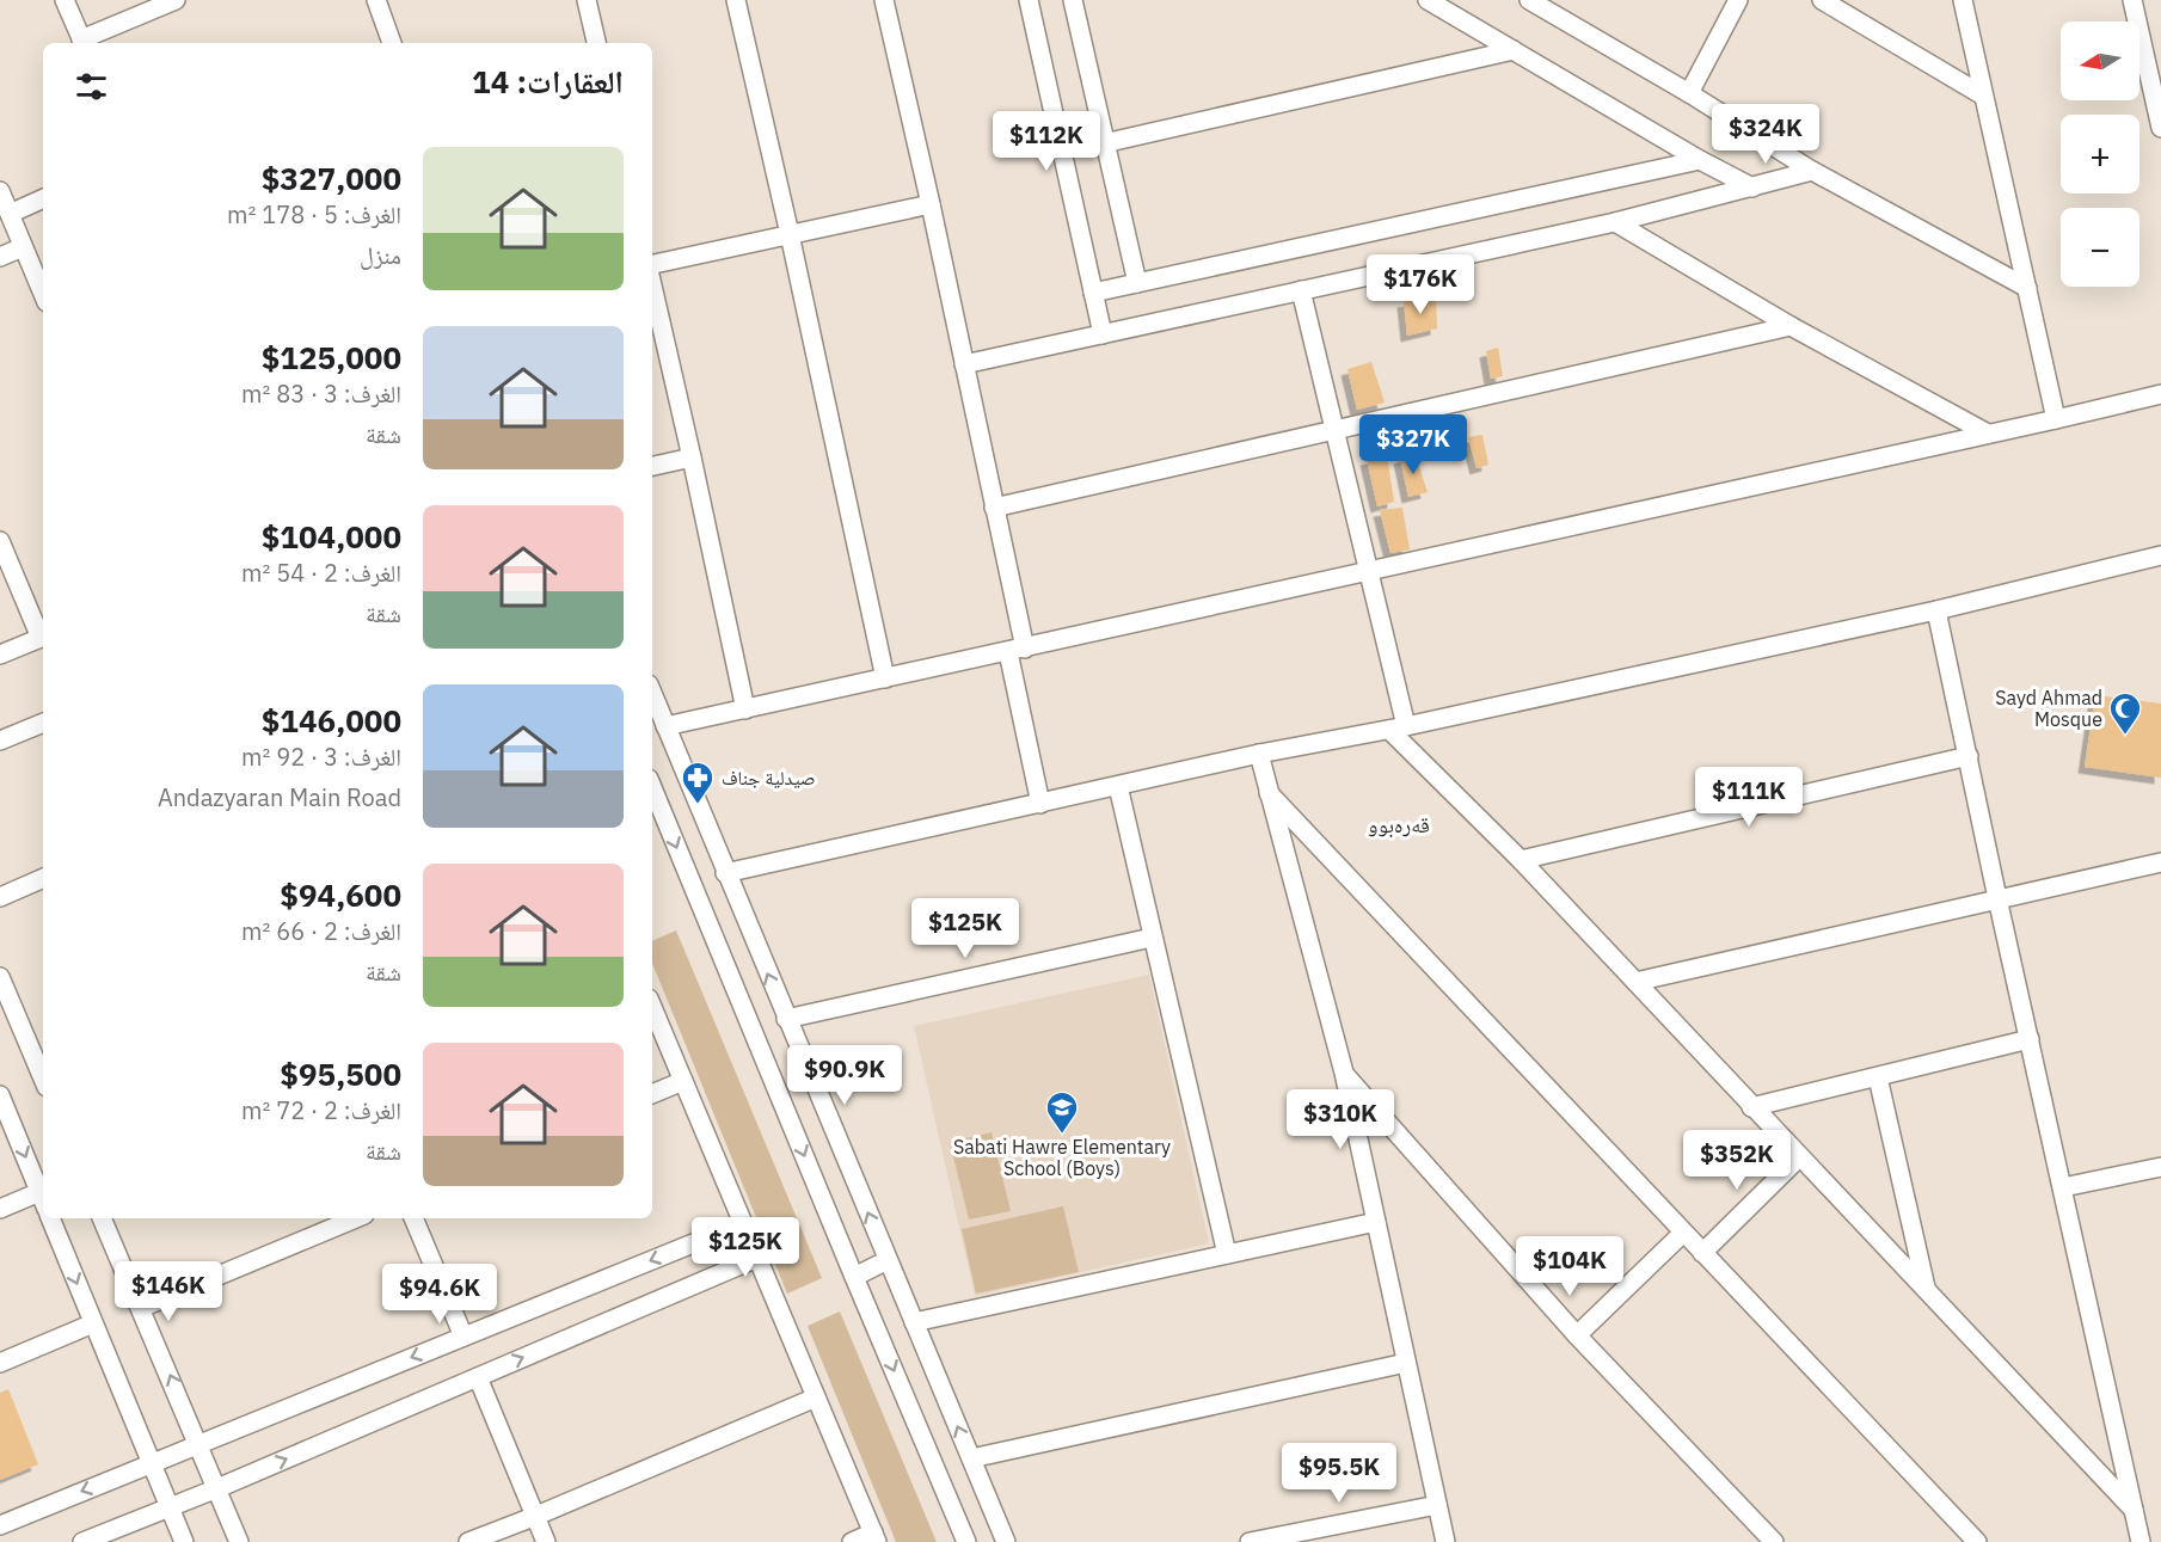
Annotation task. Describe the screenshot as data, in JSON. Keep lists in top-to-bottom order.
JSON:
{
  "districts": ["قەرەبوو"],
  "places": {
    "mosque": ["Sayd Ahmad Mosque"],
    "pharmacy": ["صيدلية جناف"],
    "school or university": ["Sabati Hawre Elementary School (Boys)"]
  },
  "north": "left",
  "page": {
    "map_buttons": ["+", "−"],
    "heading": "العقارات: 14",
    "price": [
      "$324K",
      "$112K",
      "$176K",
      "$327K",
      "$111K",
      "$125K",
      "$90.9K",
      "$310K",
      "$352K",
      "$125K",
      "$104K",
      "$146K",
      "$94.6K",
      "$95.5K"
    ],
    "list": [
      {
        "name": "$327,000",
        "note": "الغرف: 5 · 178 m² · منزل"
      },
      {
        "name": "$125,000",
        "note": "الغرف: 3 · 83 m² · شقة"
      },
      {
        "name": "$104,000",
        "note": "الغرف: 2 · 54 m² · شقة"
      },
      {
        "name": "$146,000",
        "note": "الغرف: 3 · 92 m² · Andazyaran Main Road"
      },
      {
        "name": "$94,600",
        "note": "الغرف: 2 · 66 m² · شقة"
      },
      {
        "name": "$95,500",
        "note": "الغرف: 2 · 72 m² · شقة"
      }
    ]
  }
}
